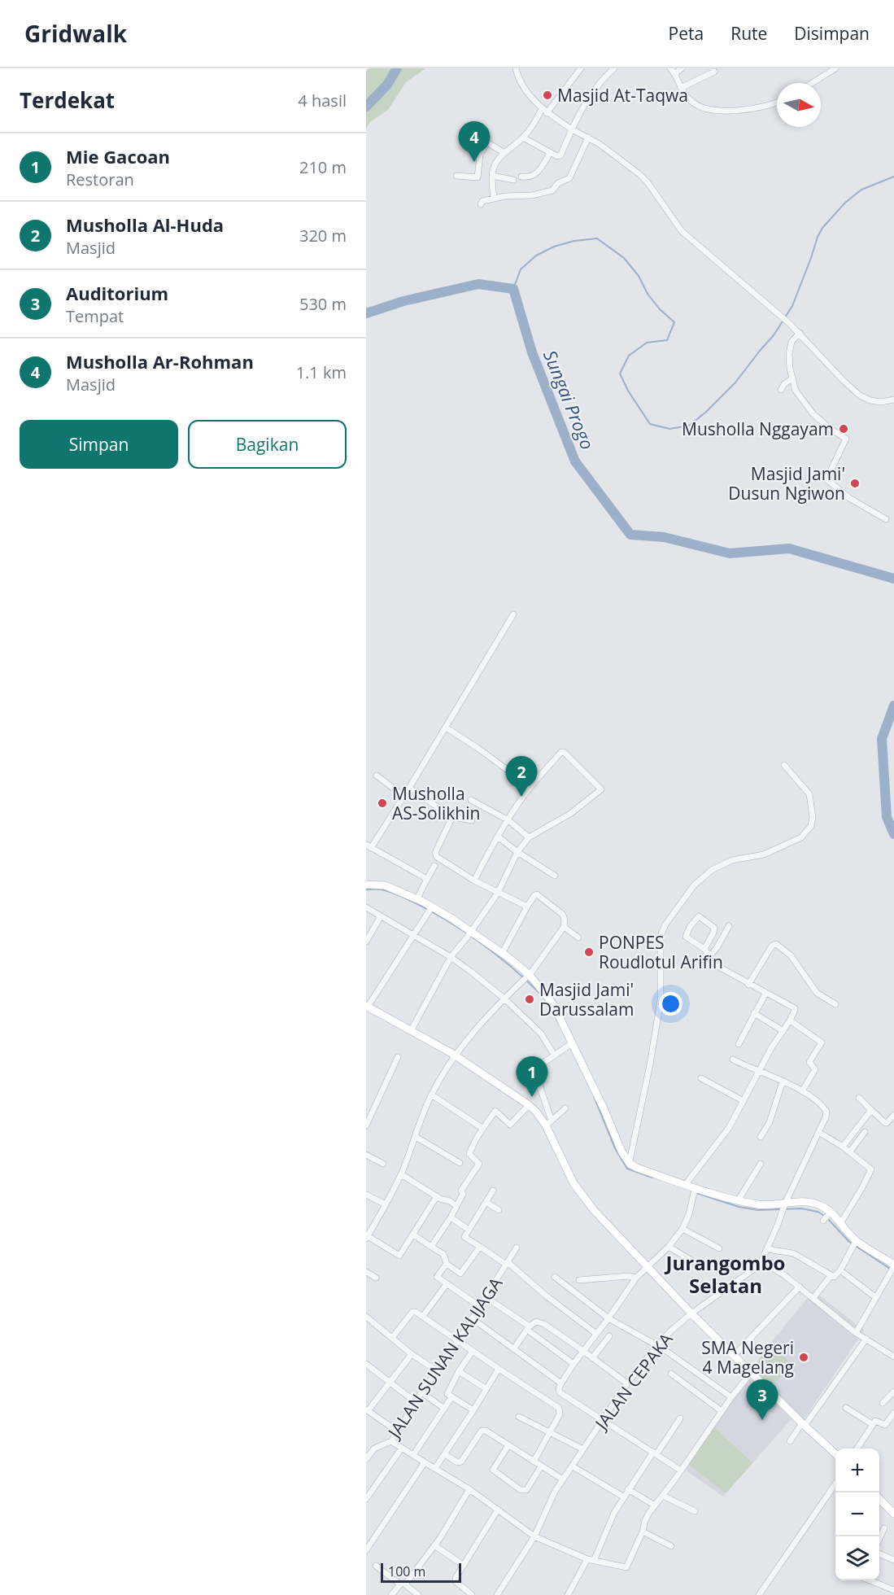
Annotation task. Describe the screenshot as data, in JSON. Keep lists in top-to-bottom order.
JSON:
{
  "streets": {
    "street": ["JALAN SUNAN KALIJAGA", "JALAN CEPAKA"]
  },
  "districts": ["Jurangombo Selatan"],
  "water": ["Sungai Progo"],
  "places": [
    "Masjid At-Taqwa",
    "Musholla Nggayam",
    "Masjid Jami' Dusun Ngiwon",
    "Musholla AS-Solikhin",
    "PONPES Roudlotul Arifin",
    "Masjid Jami' Darussalam",
    "SMA Negeri 4 Magelang"
  ],
  "scale_bar": "100 m",
  "north": "right",
  "page": {
    "header": "Gridwalk",
    "nav": ["Peta", "Rute", "Disimpan"],
    "heading": ["Terdekat", "4 hasil"],
    "pins": [
      "4",
      "2",
      "1",
      "3"
    ],
    "list": [
      {
        "mark": "1",
        "name": "Mie Gacoan",
        "note": "Restoran",
        "value": "210 m"
      },
      {
        "mark": "2",
        "name": "Musholla Al-Huda",
        "note": "Masjid",
        "value": "320 m"
      },
      {
        "mark": "3",
        "name": "Auditorium",
        "note": "Tempat",
        "value": "530 m"
      },
      {
        "mark": "4",
        "name": "Musholla Ar-Rohman",
        "note": "Masjid",
        "value": "1.1 km"
      }
    ],
    "buttons": ["Simpan", "Bagikan"],
    "map_buttons": ["+", "−"],
    "scale": "100 m"
  }
}
